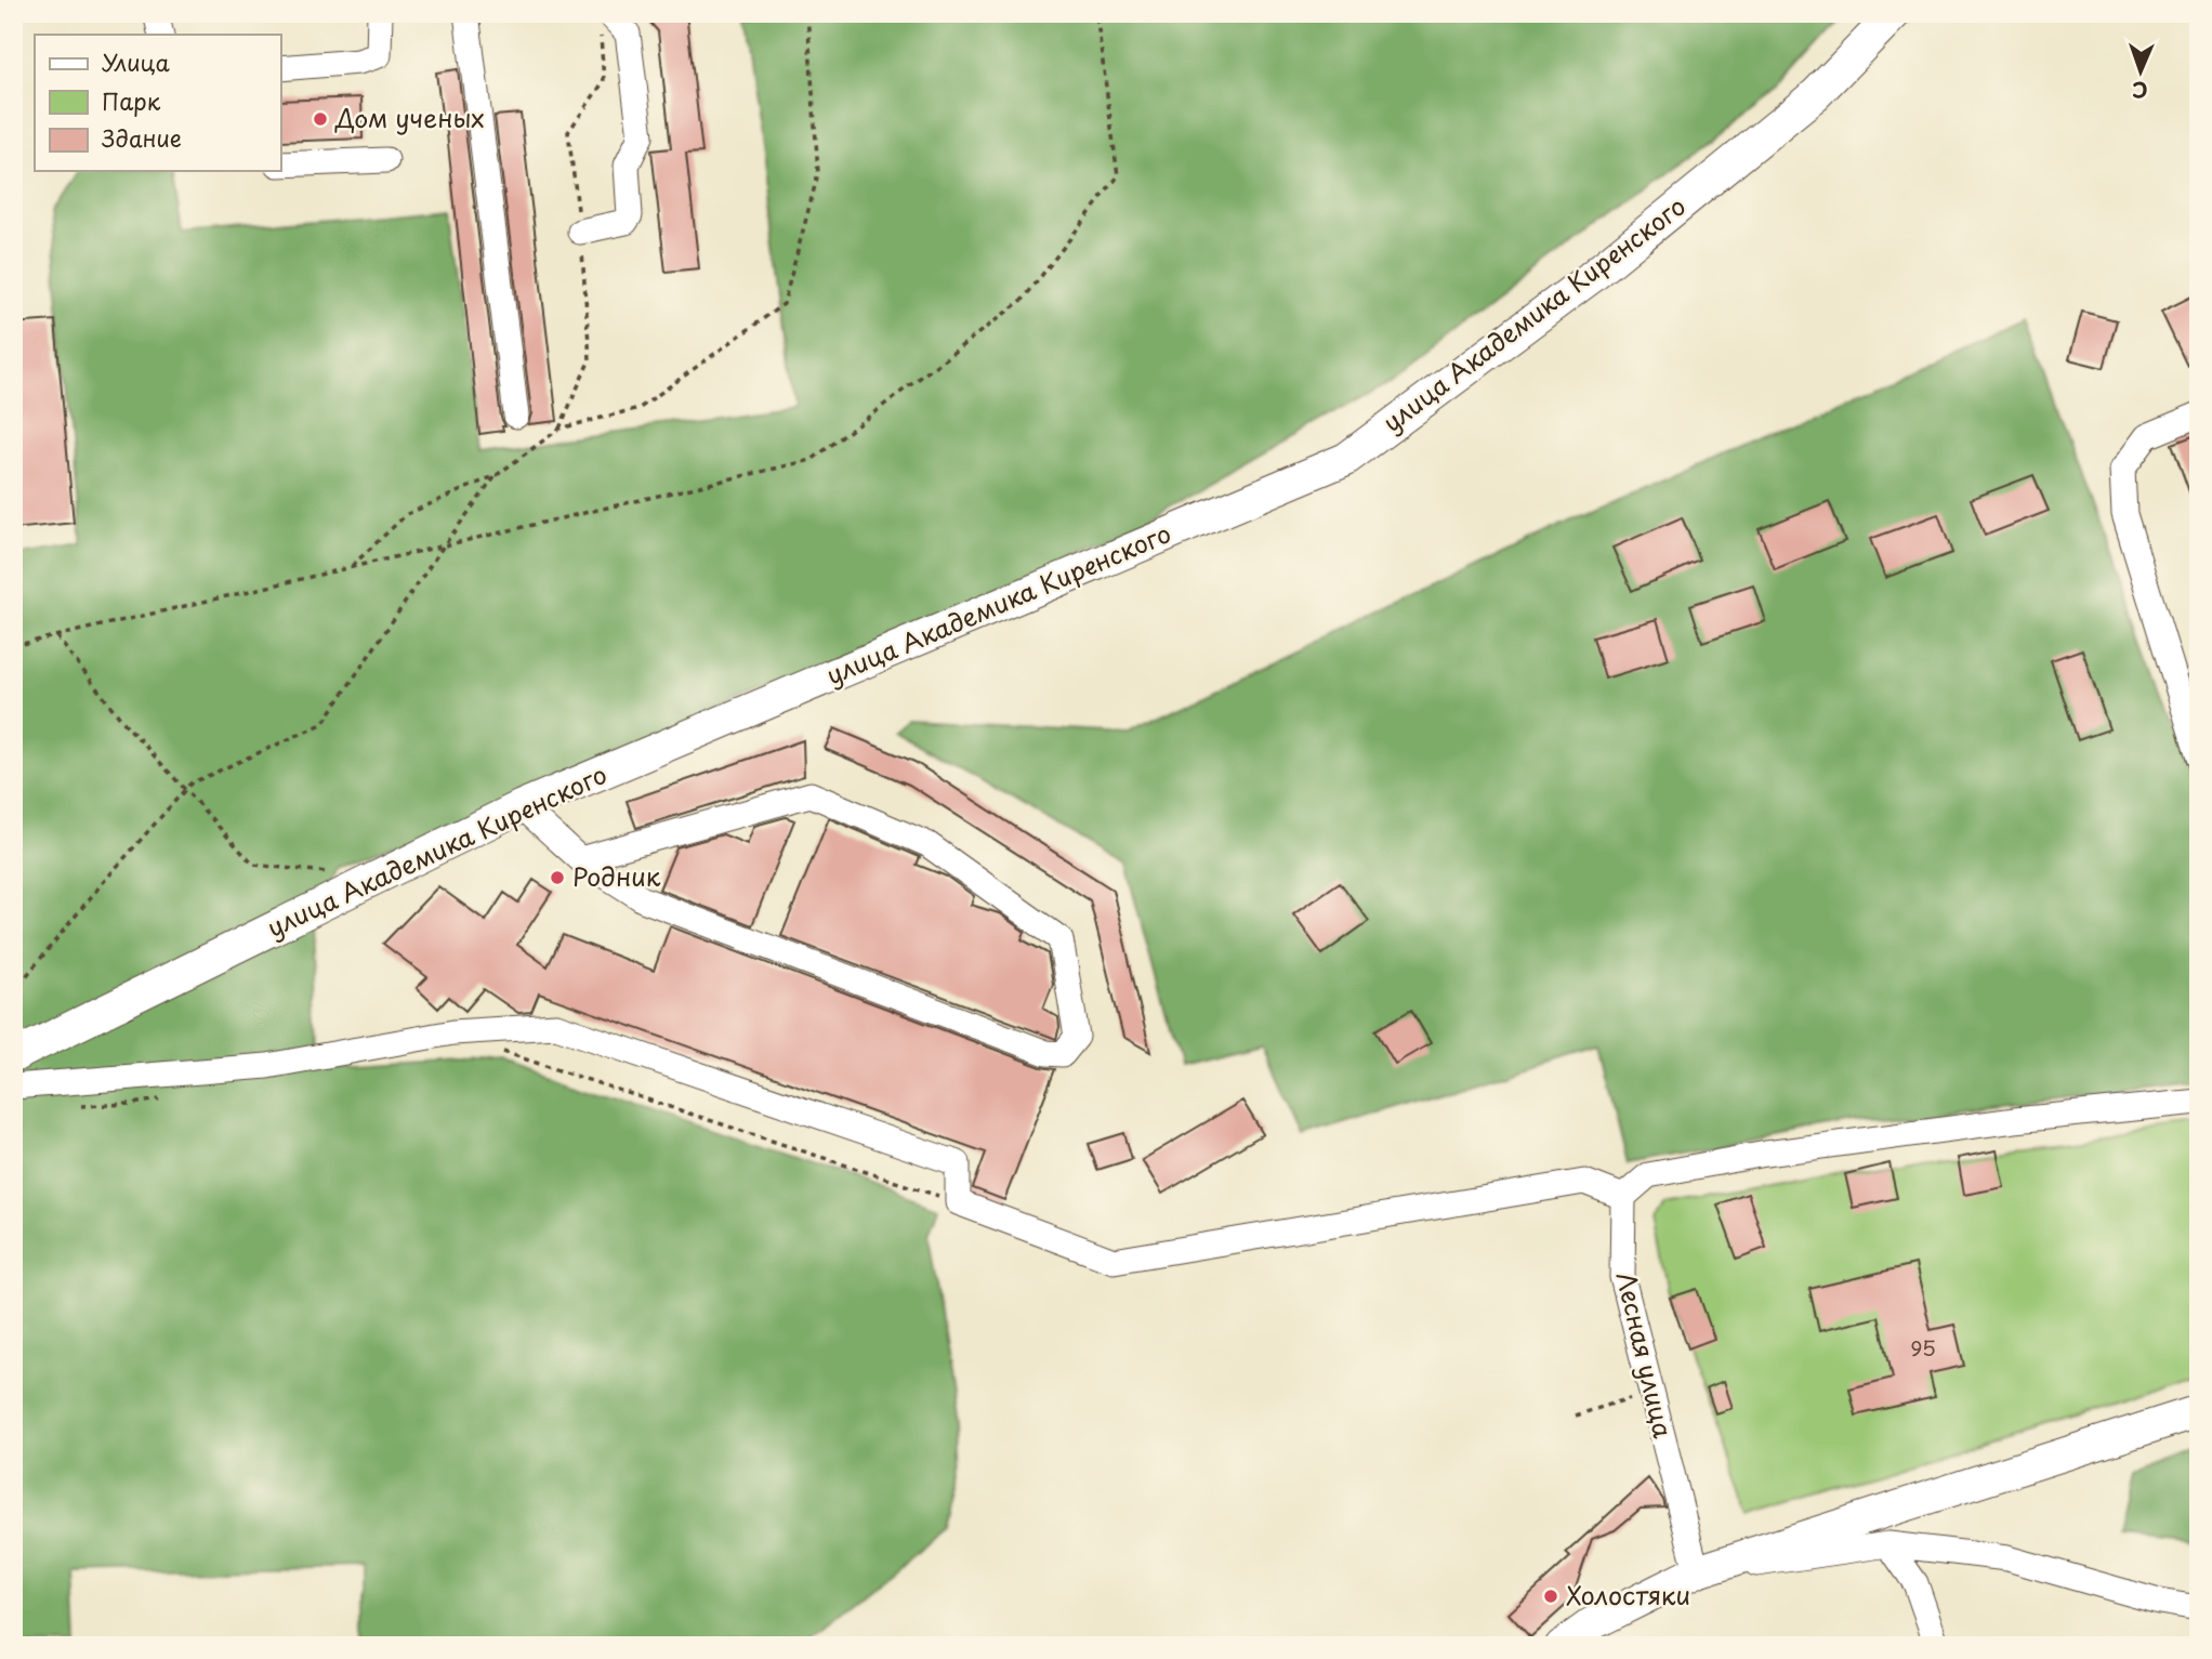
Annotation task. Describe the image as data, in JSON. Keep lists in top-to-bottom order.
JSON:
{
  "streets": {
    "main road": ["улица Академика Киренского"],
    "street": ["Лесная улица"]
  },
  "places": ["Дом ученых", "Родник", "Холостяки"],
  "house_numbers": ["95"],
  "legend": ["Улица", "Парк", "Здание"],
  "north": "bottom"
}
